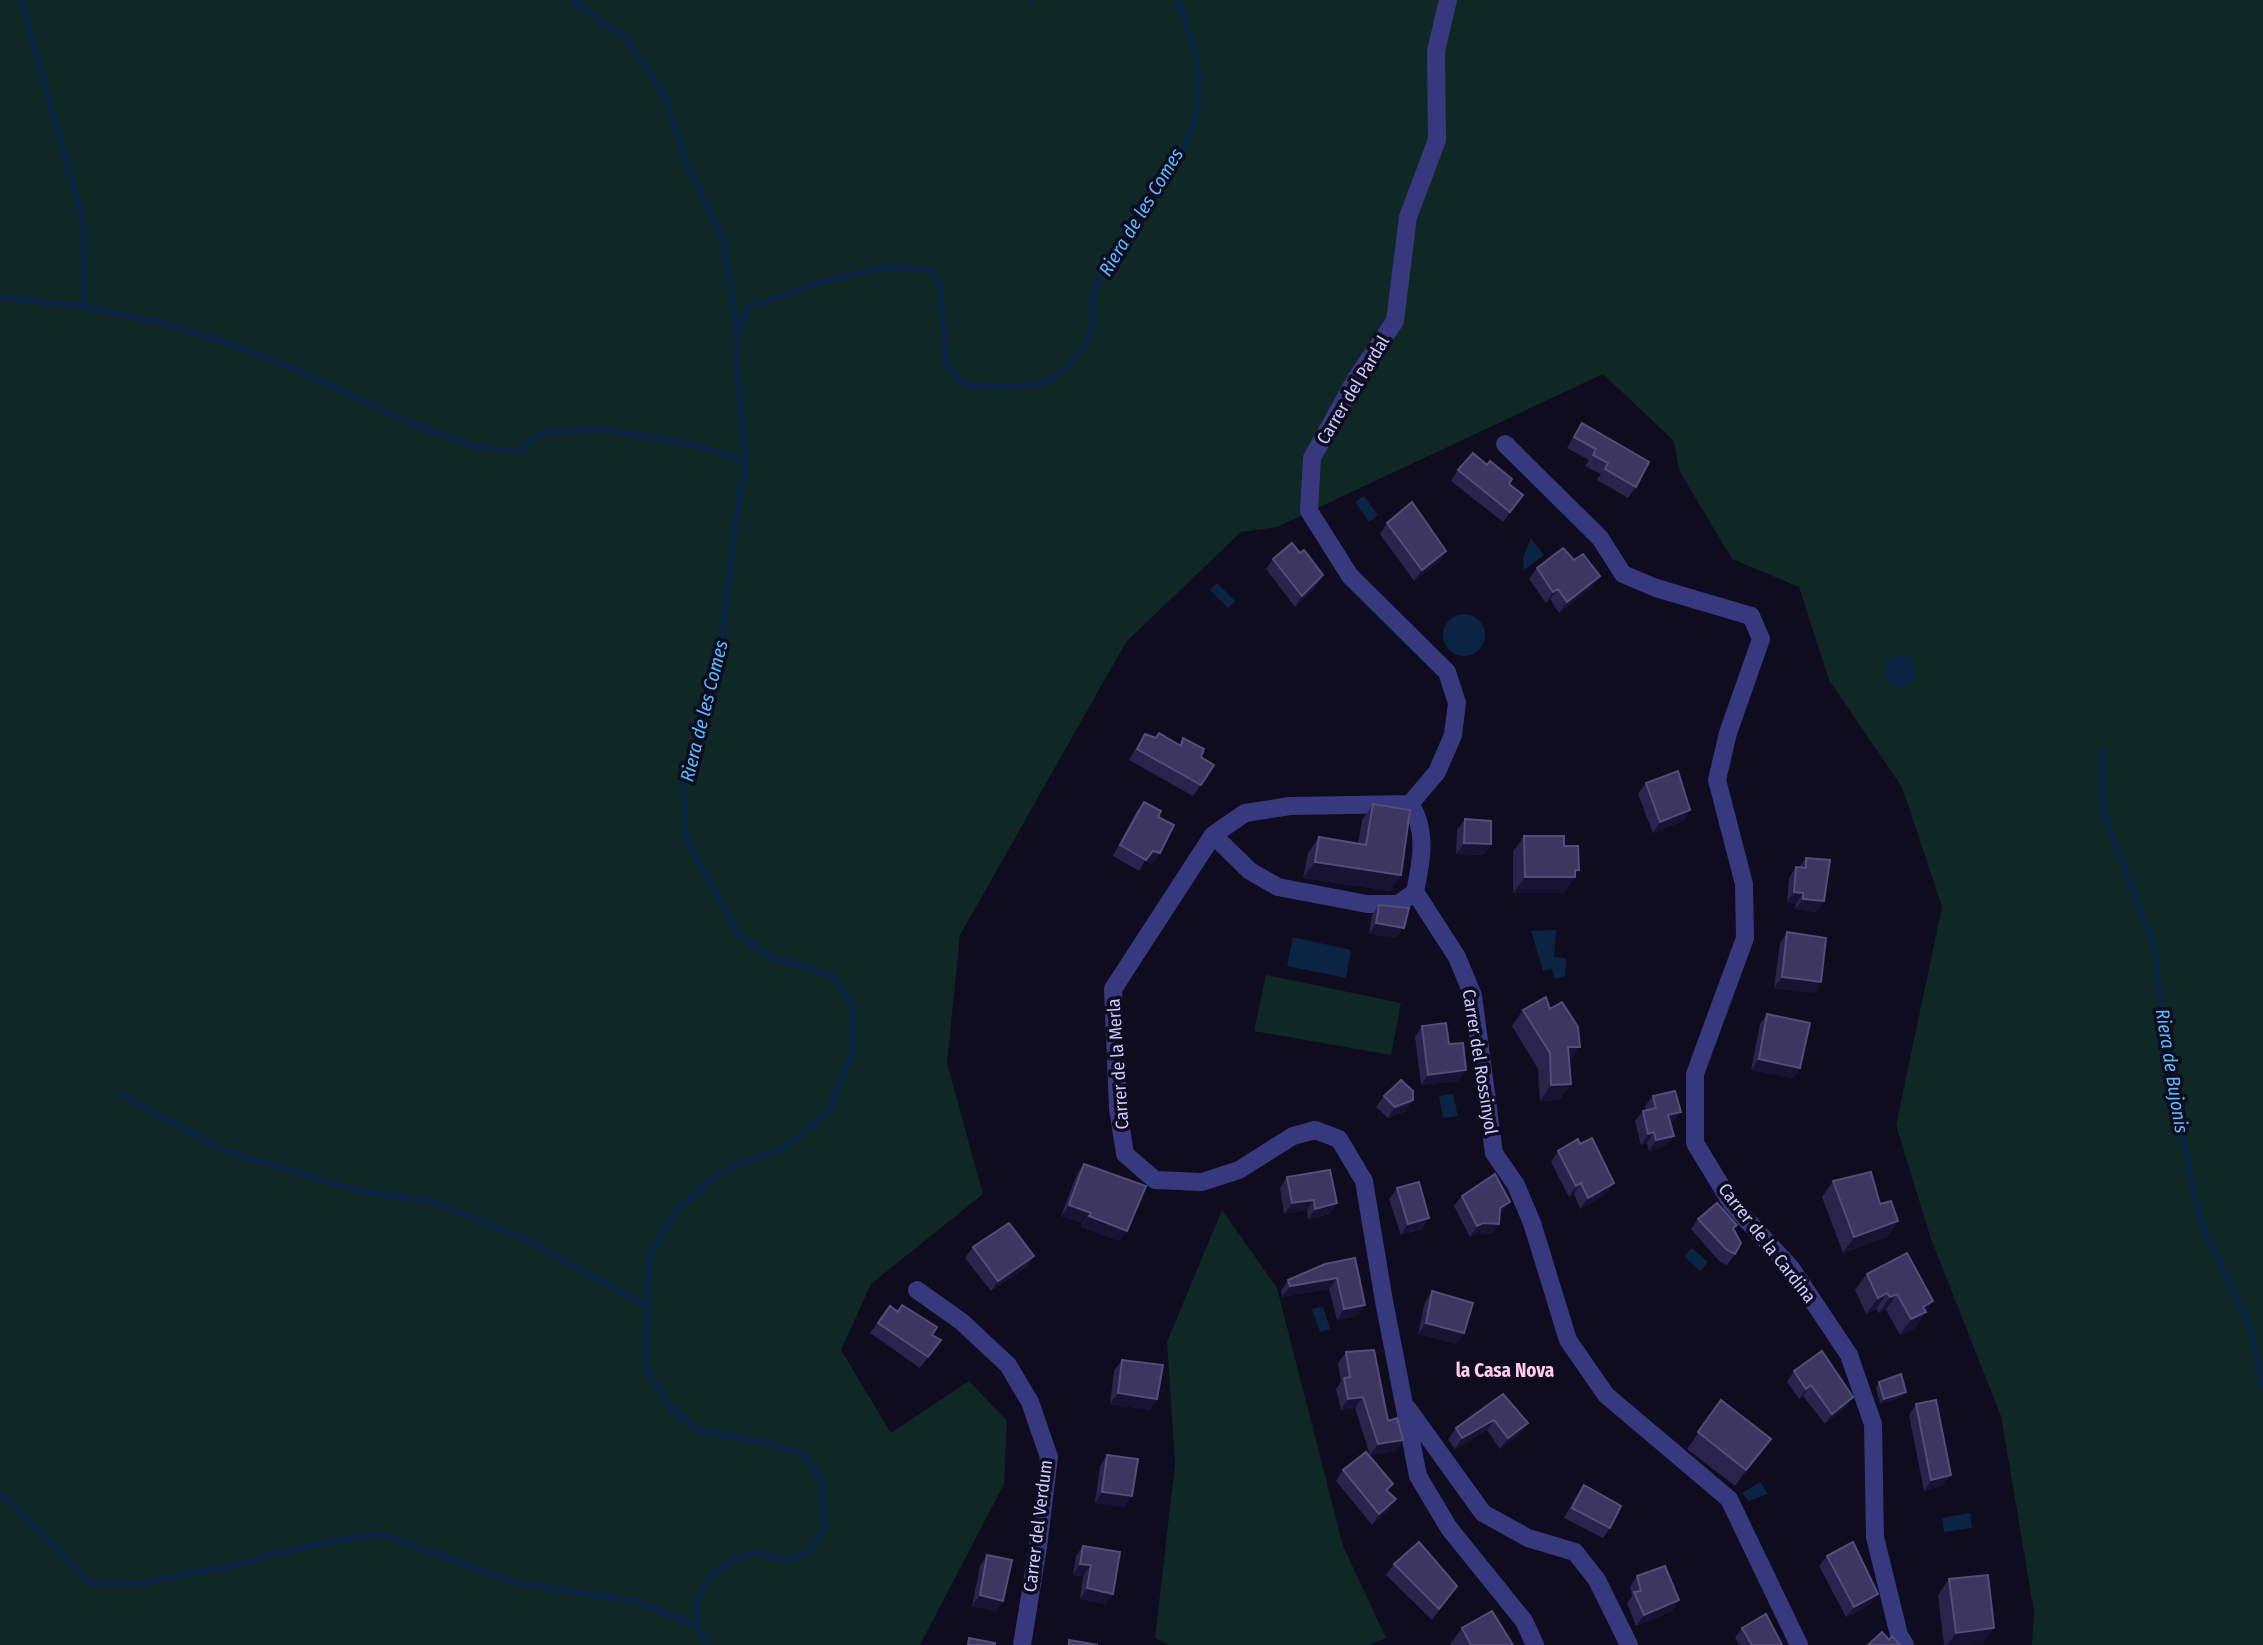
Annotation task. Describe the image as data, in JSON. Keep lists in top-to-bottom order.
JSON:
{
  "streets": {
    "street": [
      "Carrer del Pardal",
      "Carrer del Rossinyol",
      "Carrer de la Merla",
      "Carrer de la Cardina",
      "Carrer del Verdum"
    ]
  },
  "crossings": [
    ["Carrer del Pardal", "Carrer de la Merla"]
  ],
  "districts": ["la Casa Nova"],
  "water": ["Riera de les Comes", "Riera de Bujonis"]
}
